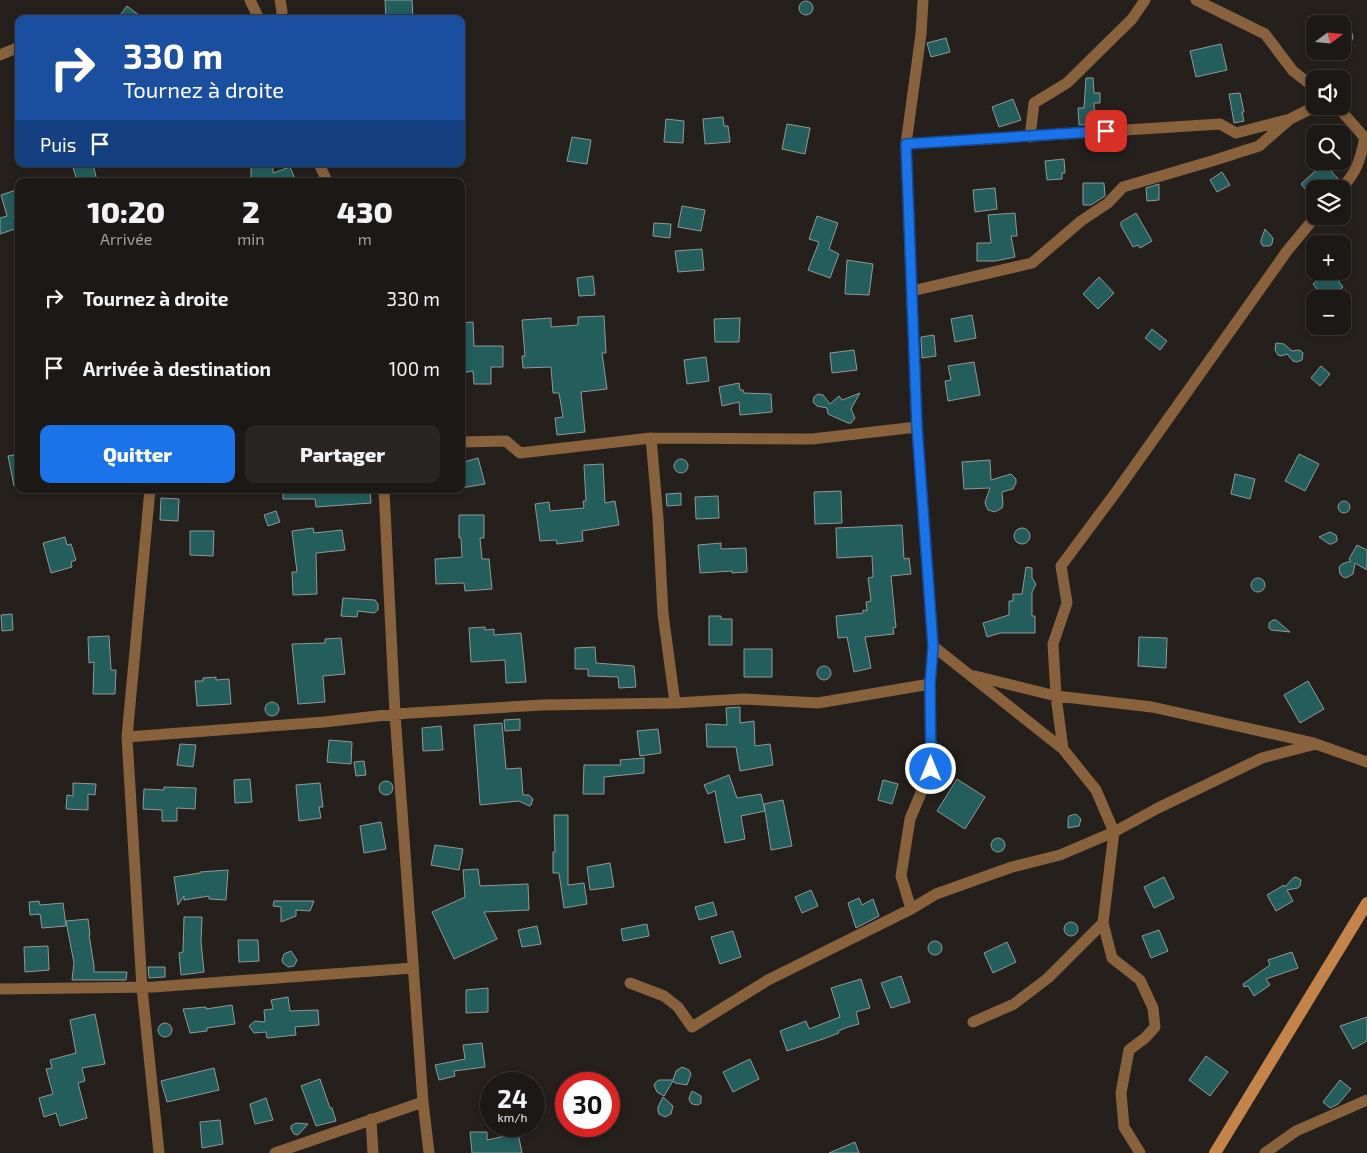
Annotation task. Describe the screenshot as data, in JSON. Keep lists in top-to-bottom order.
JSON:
{
  "north": "right",
  "page": {
    "map_buttons": ["+", "−"],
    "turn": ["330 m", "Tournez à droite"],
    "then": "Puis",
    "eta": [
      "10:20",
      "Arrivée",
      "2",
      "min",
      "430",
      "m"
    ],
    "list": [
      {
        "name": "Tournez à droite",
        "value": "330 m"
      },
      {
        "name": "Arrivée à destination",
        "value": "100 m"
      }
    ],
    "buttons": ["Quitter", "Partager"],
    "speed": "24 km/h",
    "limit": "30"
  }
}
